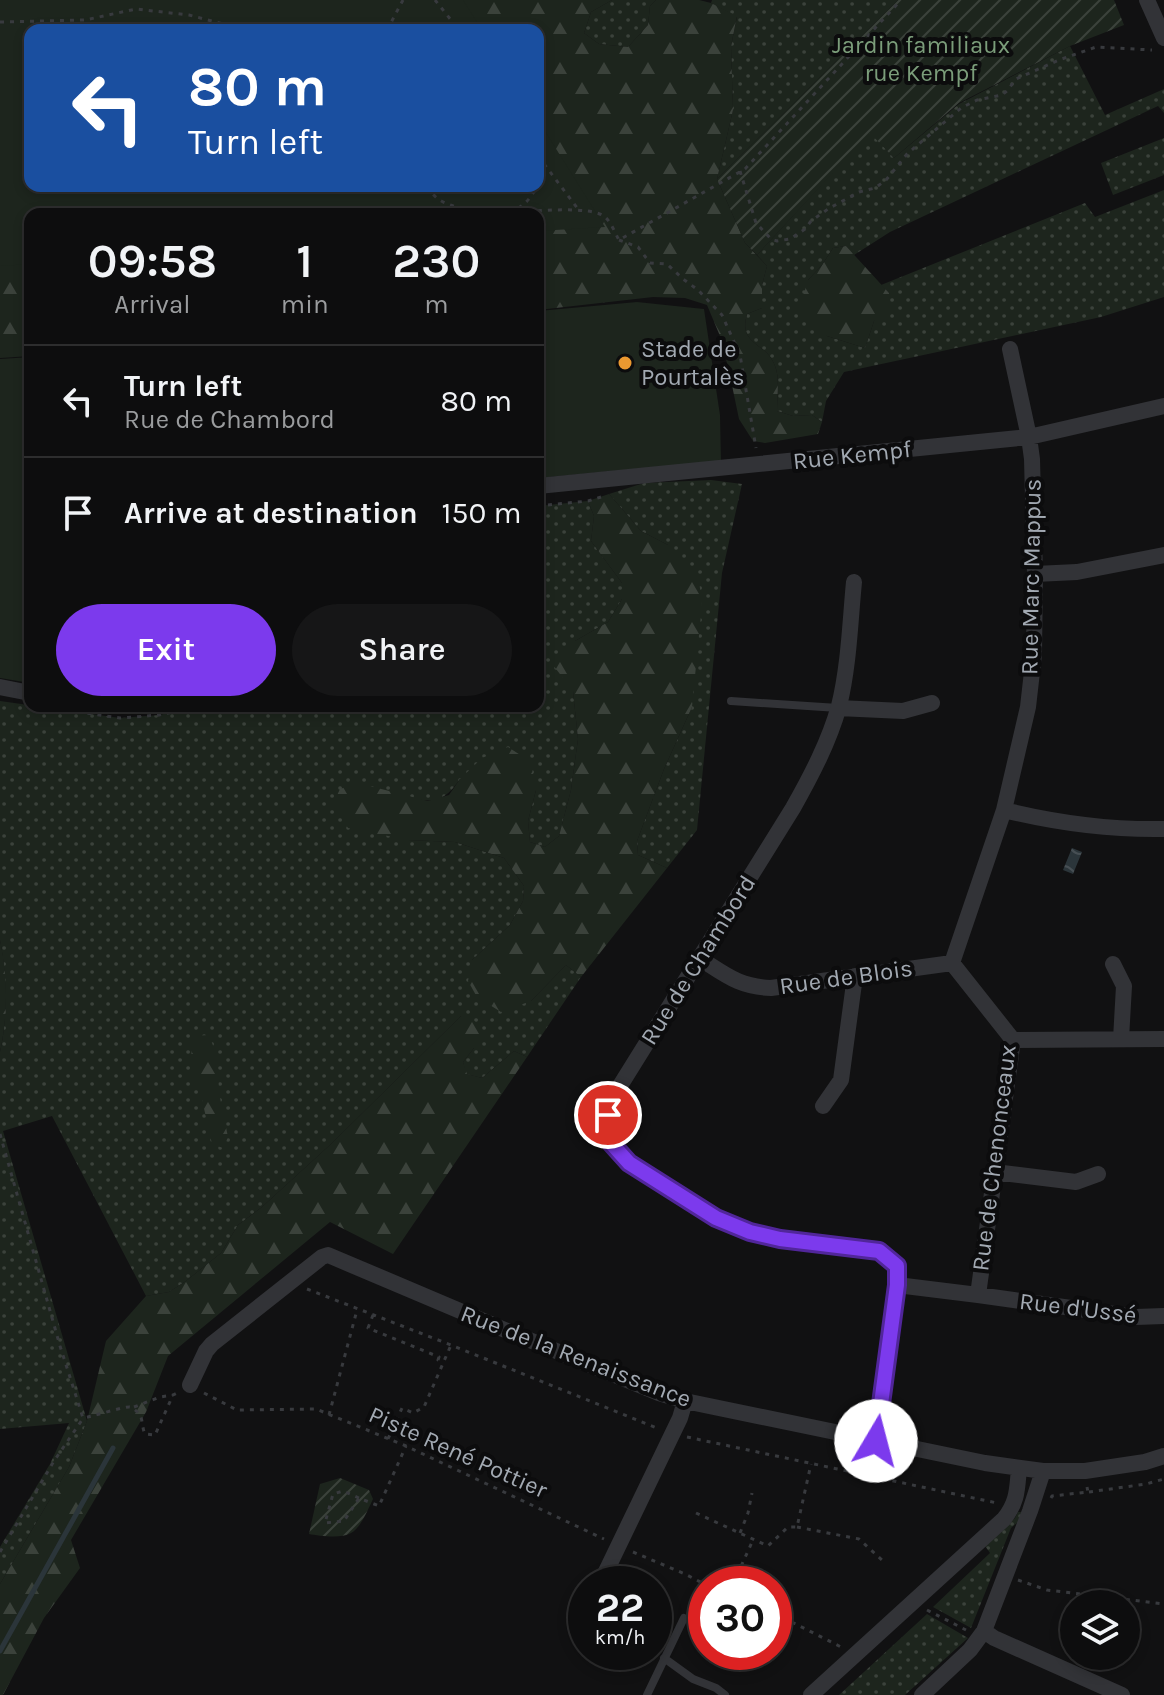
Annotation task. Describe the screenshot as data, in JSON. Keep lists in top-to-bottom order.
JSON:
{
  "streets": {
    "street": [
      "Rue Kempf",
      "Rue Marc Mappus",
      "Rue de Chambord",
      "Rue de Blois",
      "Rue de Chenonceaux",
      "Rue d'Ussé",
      "Rue de la Renaissance"
    ],
    "path": ["Piste René Pottier"]
  },
  "crossings": [
    ["Rue Kempf", "Rue Marc Mappus"],
    ["Rue de Chambord", "Rue de Blois"],
    ["Rue de Chambord", "Rue d'Ussé"],
    ["Rue de Blois", "Rue de Chenonceaux"],
    ["Rue de Chenonceaux", "Rue d'Ussé"],
    ["Rue de la Renaissance", "Piste René Pottier"]
  ],
  "parks": ["Jardin familiaux rue Kempf"],
  "places": ["Stade de Pourtalès"],
  "page": {
    "turn": ["80 m", "Turn left"],
    "eta": [
      "09:58",
      "Arrival",
      "1",
      "min",
      "230",
      "m"
    ],
    "list": [
      {
        "name": "Turn left",
        "note": "Rue de Chambord",
        "value": "80 m"
      },
      {
        "name": "Arrive at destination",
        "value": "150 m"
      }
    ],
    "buttons": ["Exit", "Share"],
    "speed": "22 km/h",
    "limit": "30"
  }
}
